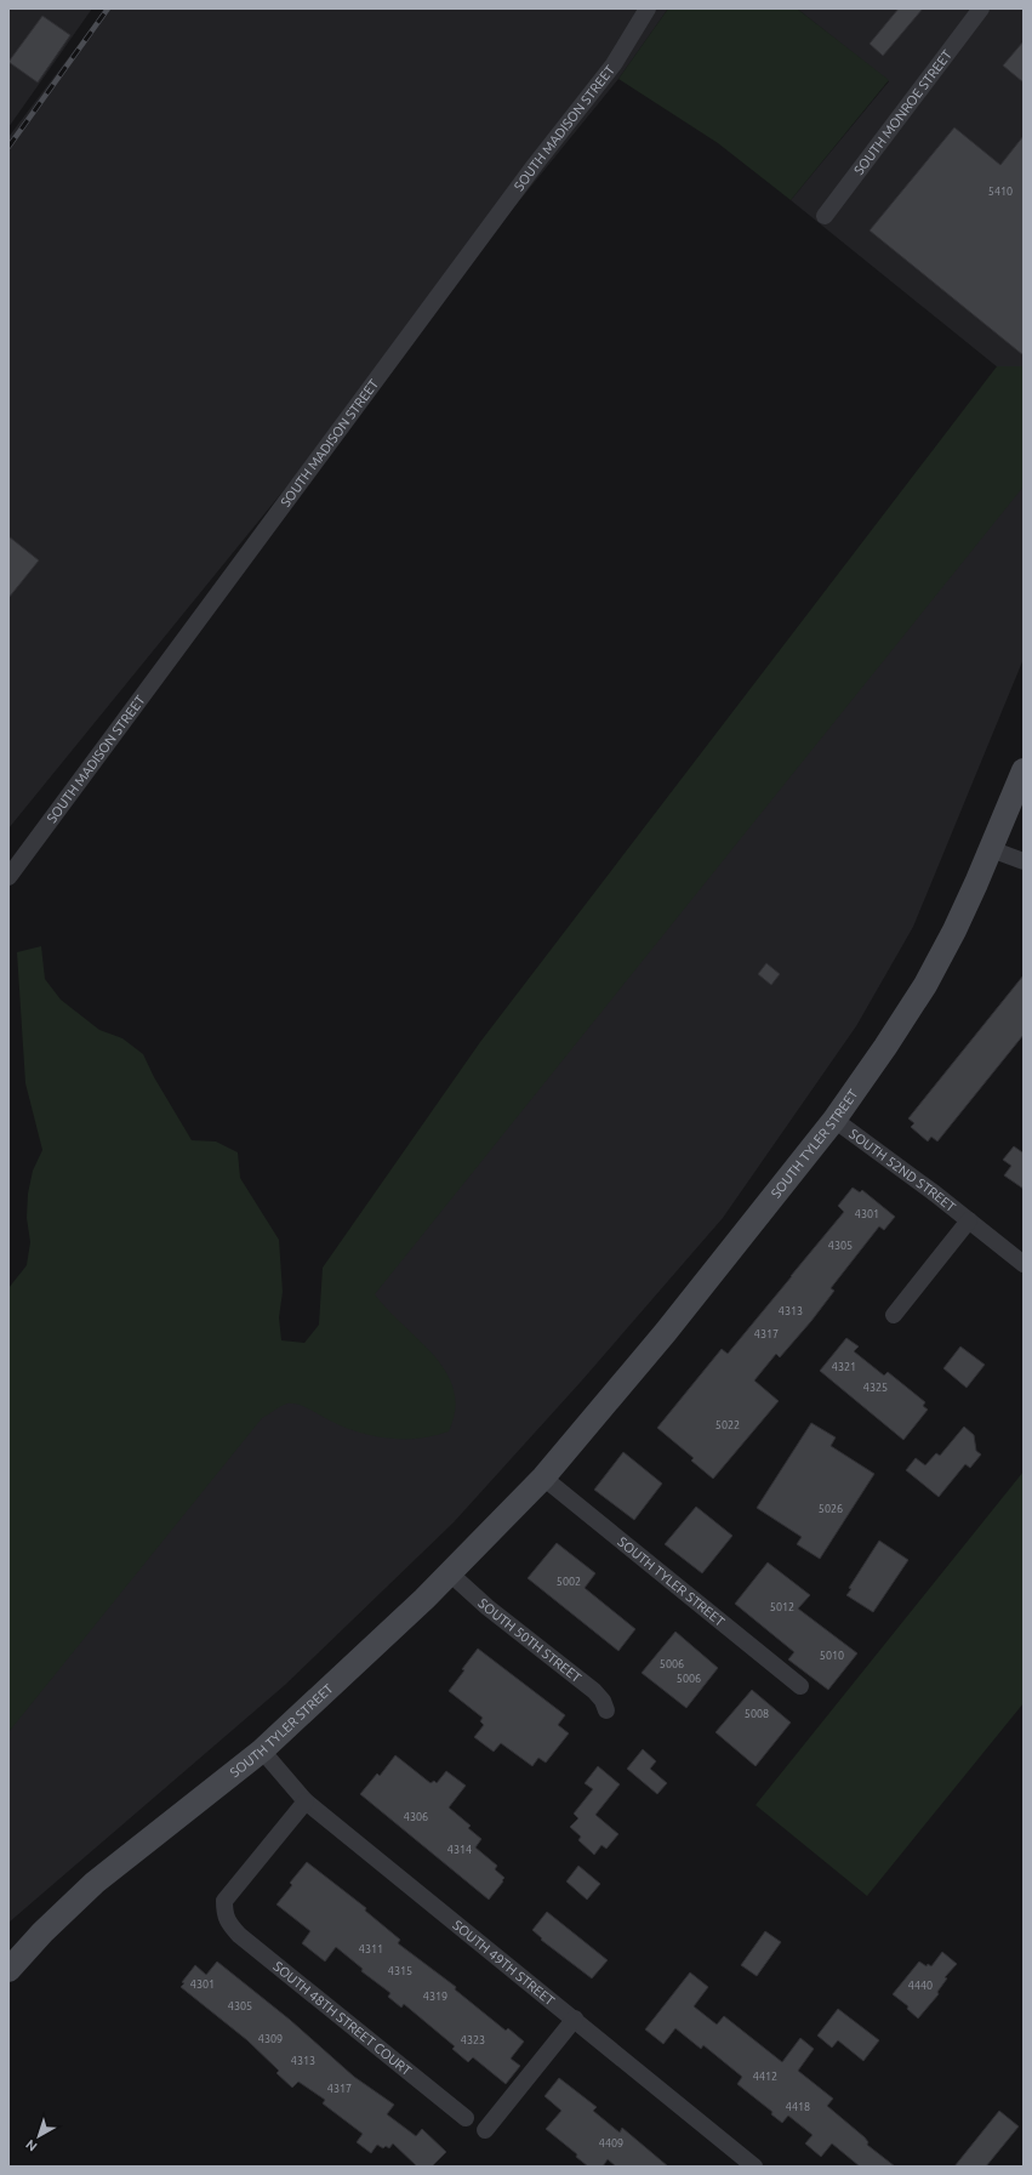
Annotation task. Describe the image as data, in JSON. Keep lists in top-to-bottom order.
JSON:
{
  "streets": {
    "main road": ["SOUTH TYLER STREET"],
    "street": [
      "SOUTH MONROE STREET",
      "SOUTH MADISON STREET",
      "SOUTH 52ND STREET",
      "SOUTH 50TH STREET",
      "SOUTH 49TH STREET",
      "SOUTH 48TH STREET COURT"
    ]
  },
  "crossings": [
    ["SOUTH TYLER STREET", "SOUTH 52ND STREET"],
    ["SOUTH TYLER STREET", "SOUTH 50TH STREET"],
    ["SOUTH TYLER STREET", "SOUTH 49TH STREET"],
    ["SOUTH 49TH STREET", "SOUTH 48TH STREET COURT"]
  ],
  "house_numbers": [
    "5410",
    "4301",
    "4305",
    "4313",
    "4317",
    "4321",
    "4325",
    "5022",
    "5026",
    "5002",
    "5012",
    "5010",
    "5006",
    "5006",
    "5008",
    "4306",
    "4314",
    "4311",
    "4315",
    "4301",
    "4440",
    "4319",
    "4305",
    "4309",
    "4323",
    "4313",
    "4412",
    "4317",
    "4418",
    "4409"
  ],
  "north": "bottom left"
}
